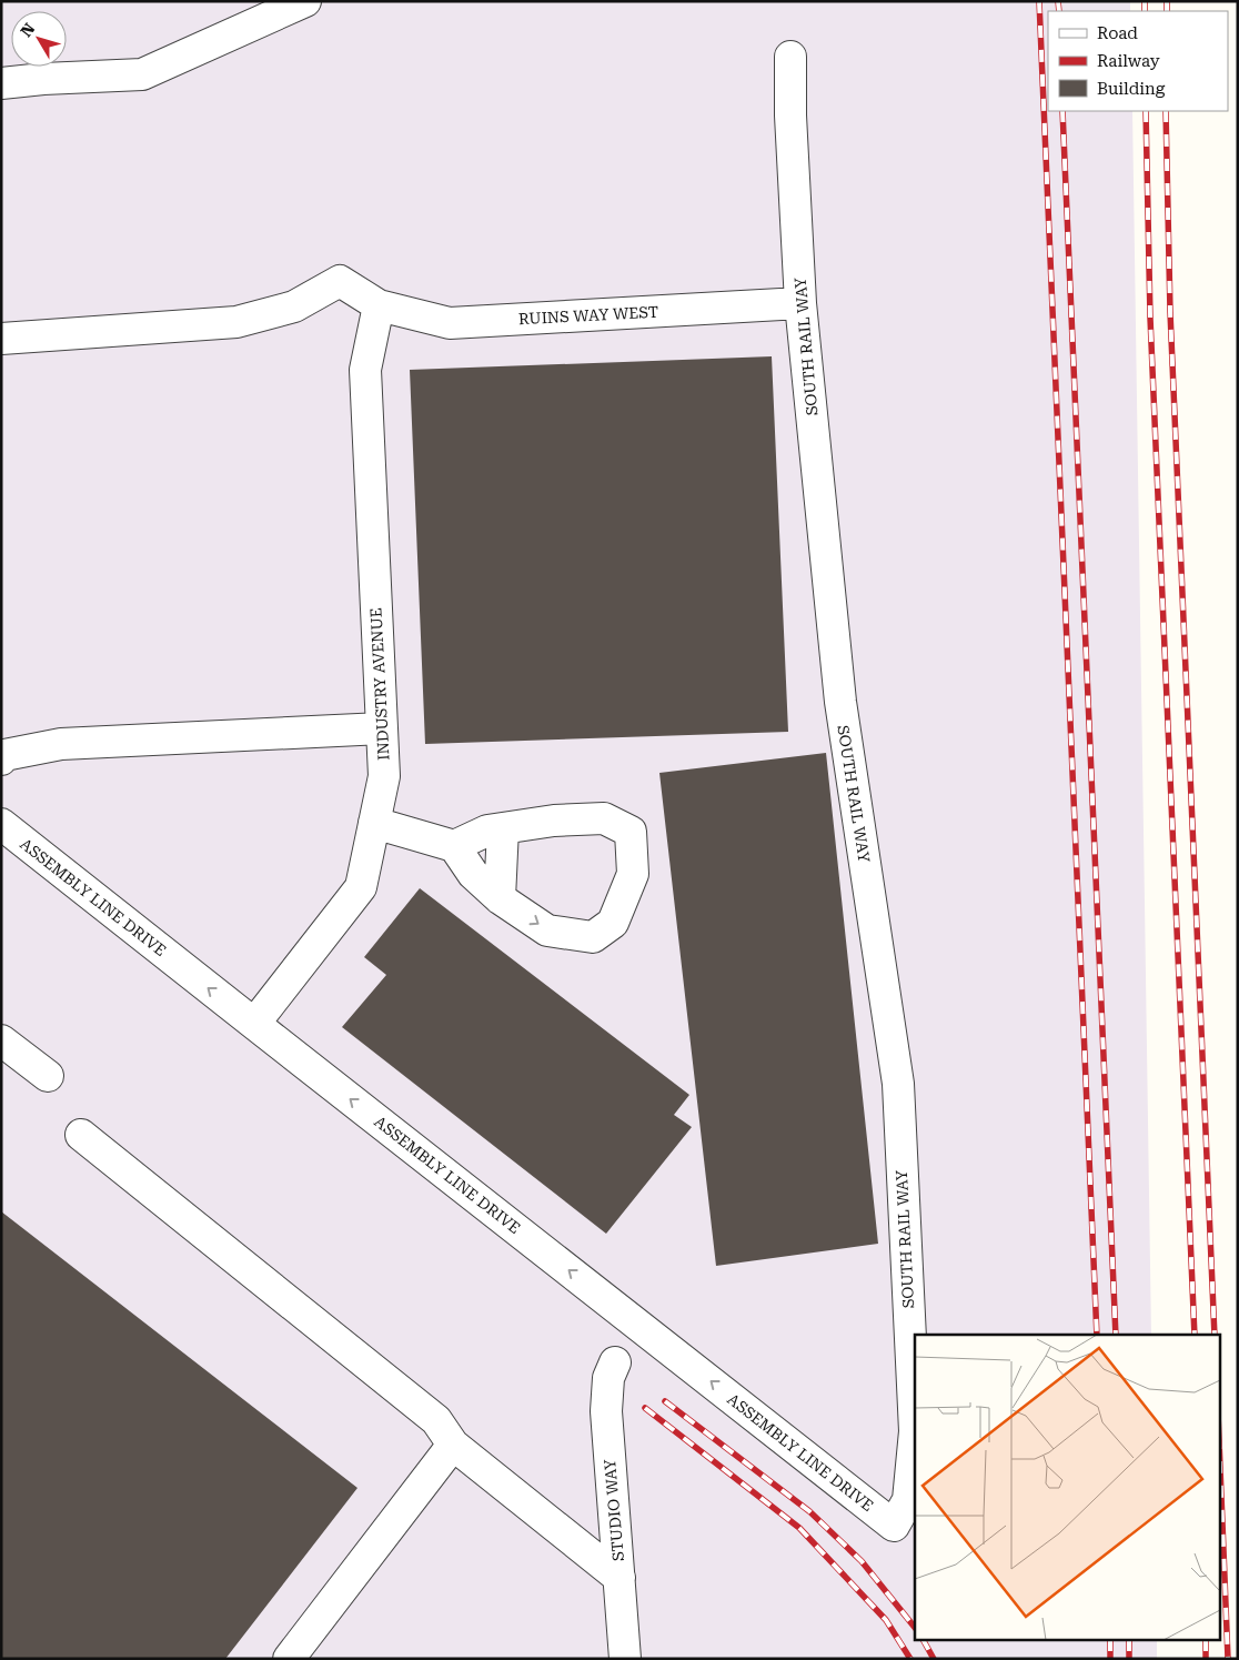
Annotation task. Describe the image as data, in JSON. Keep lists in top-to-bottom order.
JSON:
{
  "streets": {
    "street": [
      "RUINS WAY WEST",
      "SOUTH RAIL WAY",
      "INDUSTRY AVENUE",
      "ASSEMBLY LINE DRIVE",
      "STUDIO WAY"
    ]
  },
  "crossings": [
    ["RUINS WAY WEST", "SOUTH RAIL WAY"],
    ["RUINS WAY WEST", "INDUSTRY AVENUE"],
    ["SOUTH RAIL WAY", "ASSEMBLY LINE DRIVE"],
    ["INDUSTRY AVENUE", "ASSEMBLY LINE DRIVE"]
  ],
  "legend": ["Road", "Railway", "Building"],
  "north": "top left"
}
